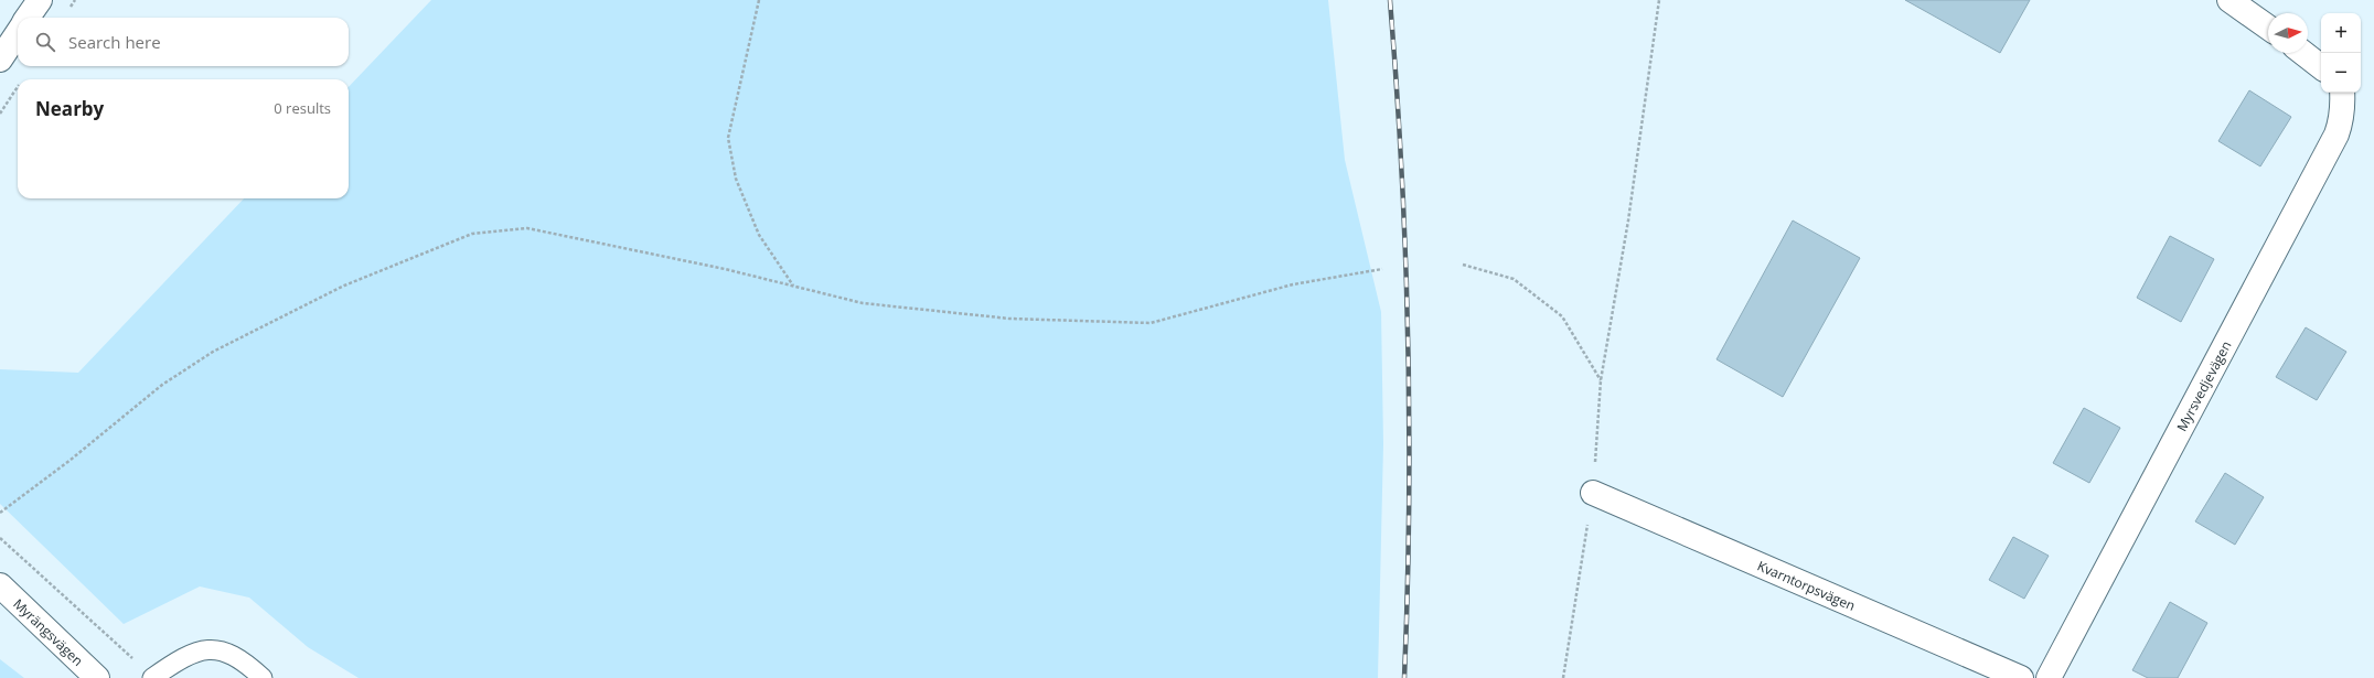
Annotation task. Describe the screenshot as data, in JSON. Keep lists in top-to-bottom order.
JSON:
{
  "streets": {
    "street": ["Myrsvedjevägen", "Kvarntorpsvägen", "Myrängsvägen"]
  },
  "north": "right",
  "page": {
    "map_buttons": ["+", "−"],
    "search": "Search here",
    "heading": ["Nearby", "0 results"]
  }
}
